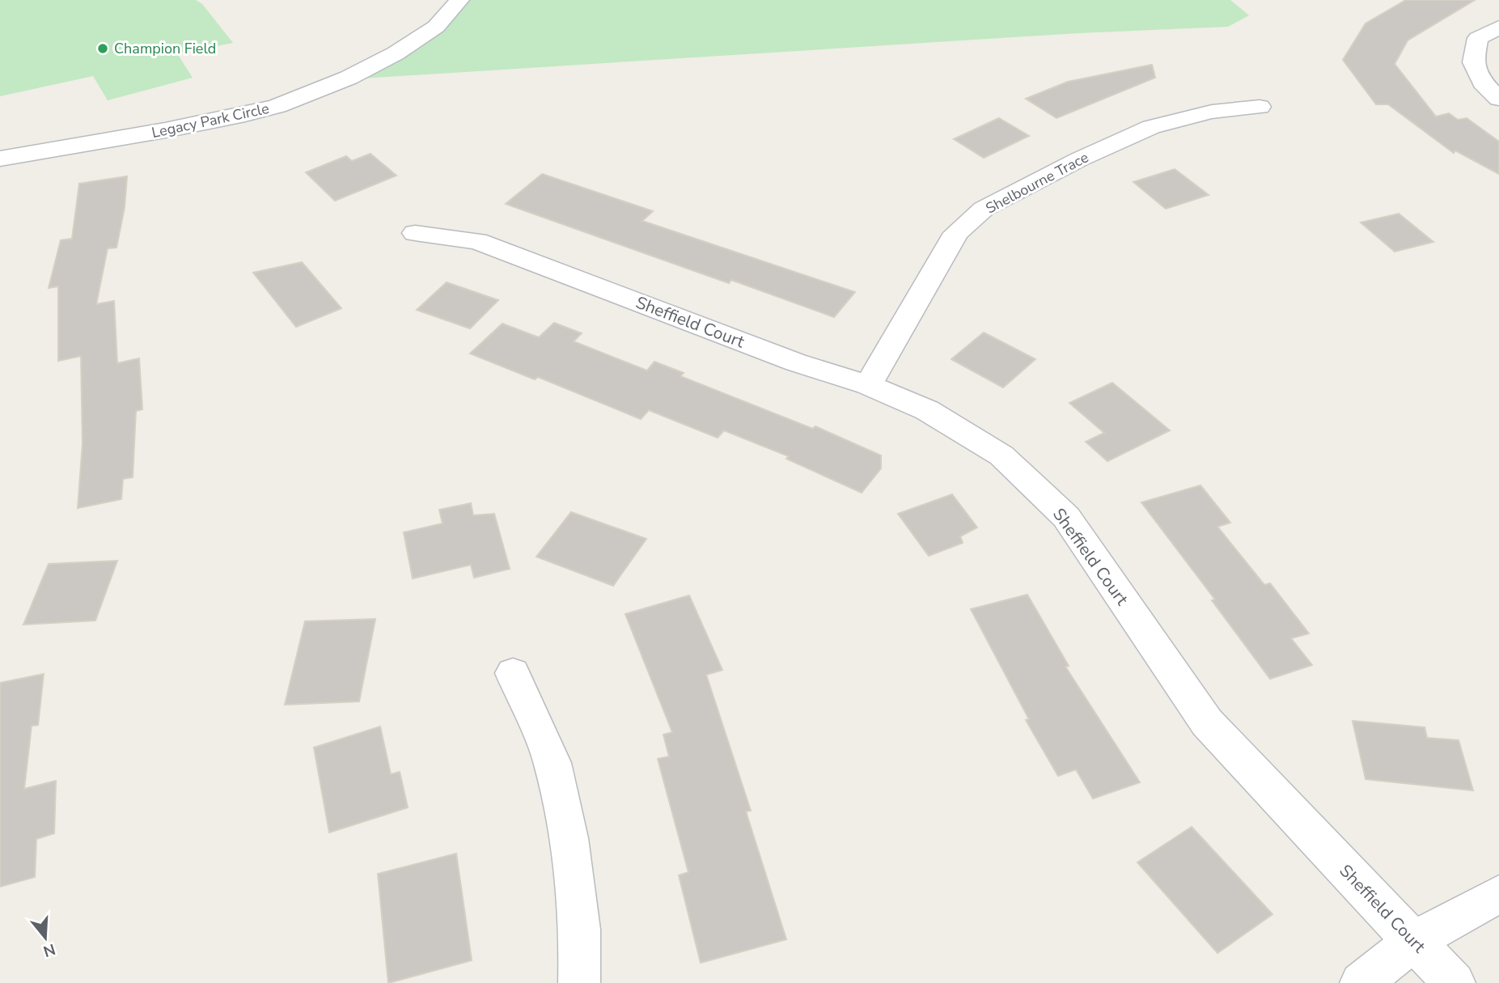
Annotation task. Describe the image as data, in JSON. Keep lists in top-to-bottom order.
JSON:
{
  "streets": {
    "street": ["Legacy Park Circle", "Shelbourne Trace", "Sheffield Court"]
  },
  "crossings": [
    ["Shelbourne Trace", "Sheffield Court"]
  ],
  "places": ["Champion Field"],
  "north": "bottom"
}
